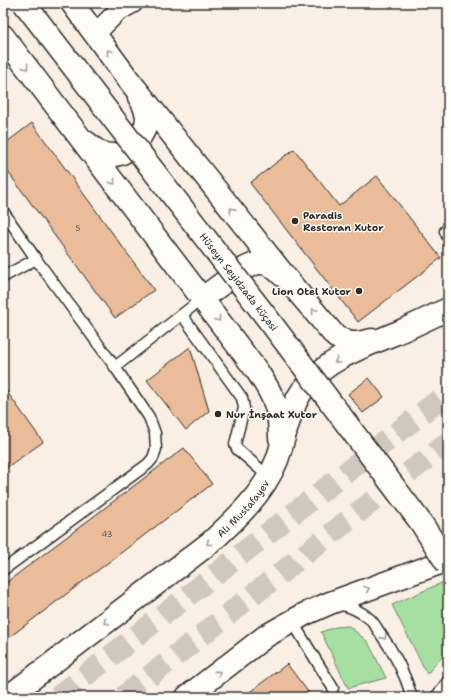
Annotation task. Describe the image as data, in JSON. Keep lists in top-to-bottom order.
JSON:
{
  "streets": {
    "street": ["Hüseyn Seyidzadə küçəsi", "Alı Mustafayev"]
  },
  "places": ["Paradis Restoran Xutor", "Lion Otel Xutor", "Nur İnşaat Xutor"],
  "house_numbers": ["5", "43"]
}
